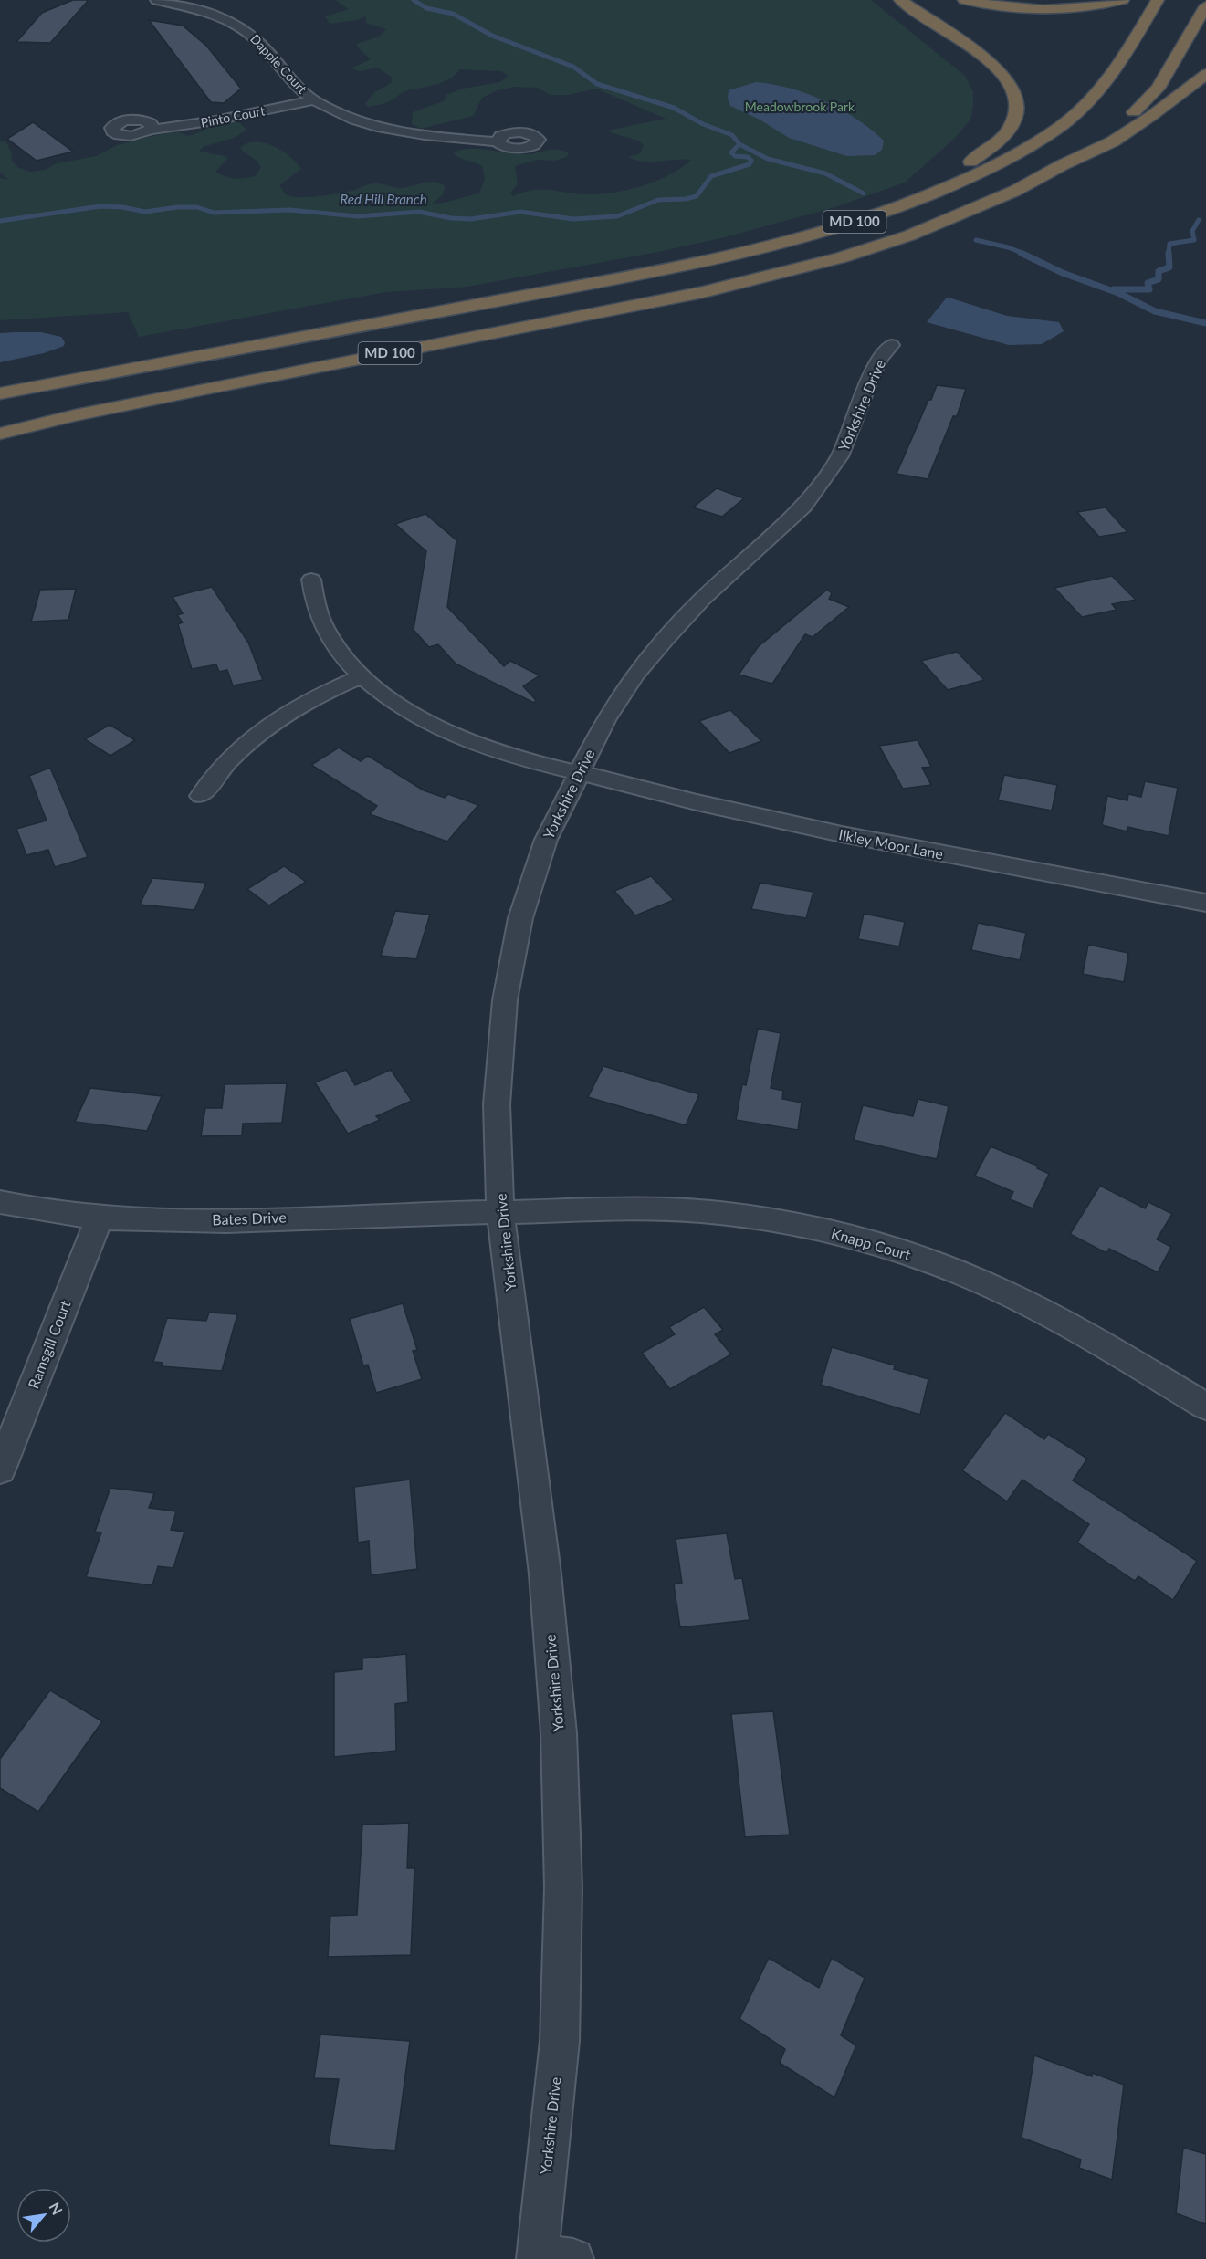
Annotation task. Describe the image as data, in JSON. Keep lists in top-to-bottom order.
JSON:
{
  "streets": {
    "highway": ["MD 100"],
    "street": [
      "Dapple Court",
      "Pinto Court",
      "Yorkshire Drive",
      "Ilkley Moor Lane",
      "Bates Drive",
      "Knapp Court",
      "Ramsgill Court"
    ]
  },
  "crossings": [
    ["Dapple Court", "Pinto Court"],
    ["Yorkshire Drive", "Ilkley Moor Lane"],
    ["Yorkshire Drive", "Bates Drive"],
    ["Yorkshire Drive", "Knapp Court"],
    ["Bates Drive", "Knapp Court"],
    ["Bates Drive", "Ramsgill Court"]
  ],
  "water": ["Red Hill Branch"],
  "parks": ["Meadowbrook Park"],
  "north": "top right"
}
